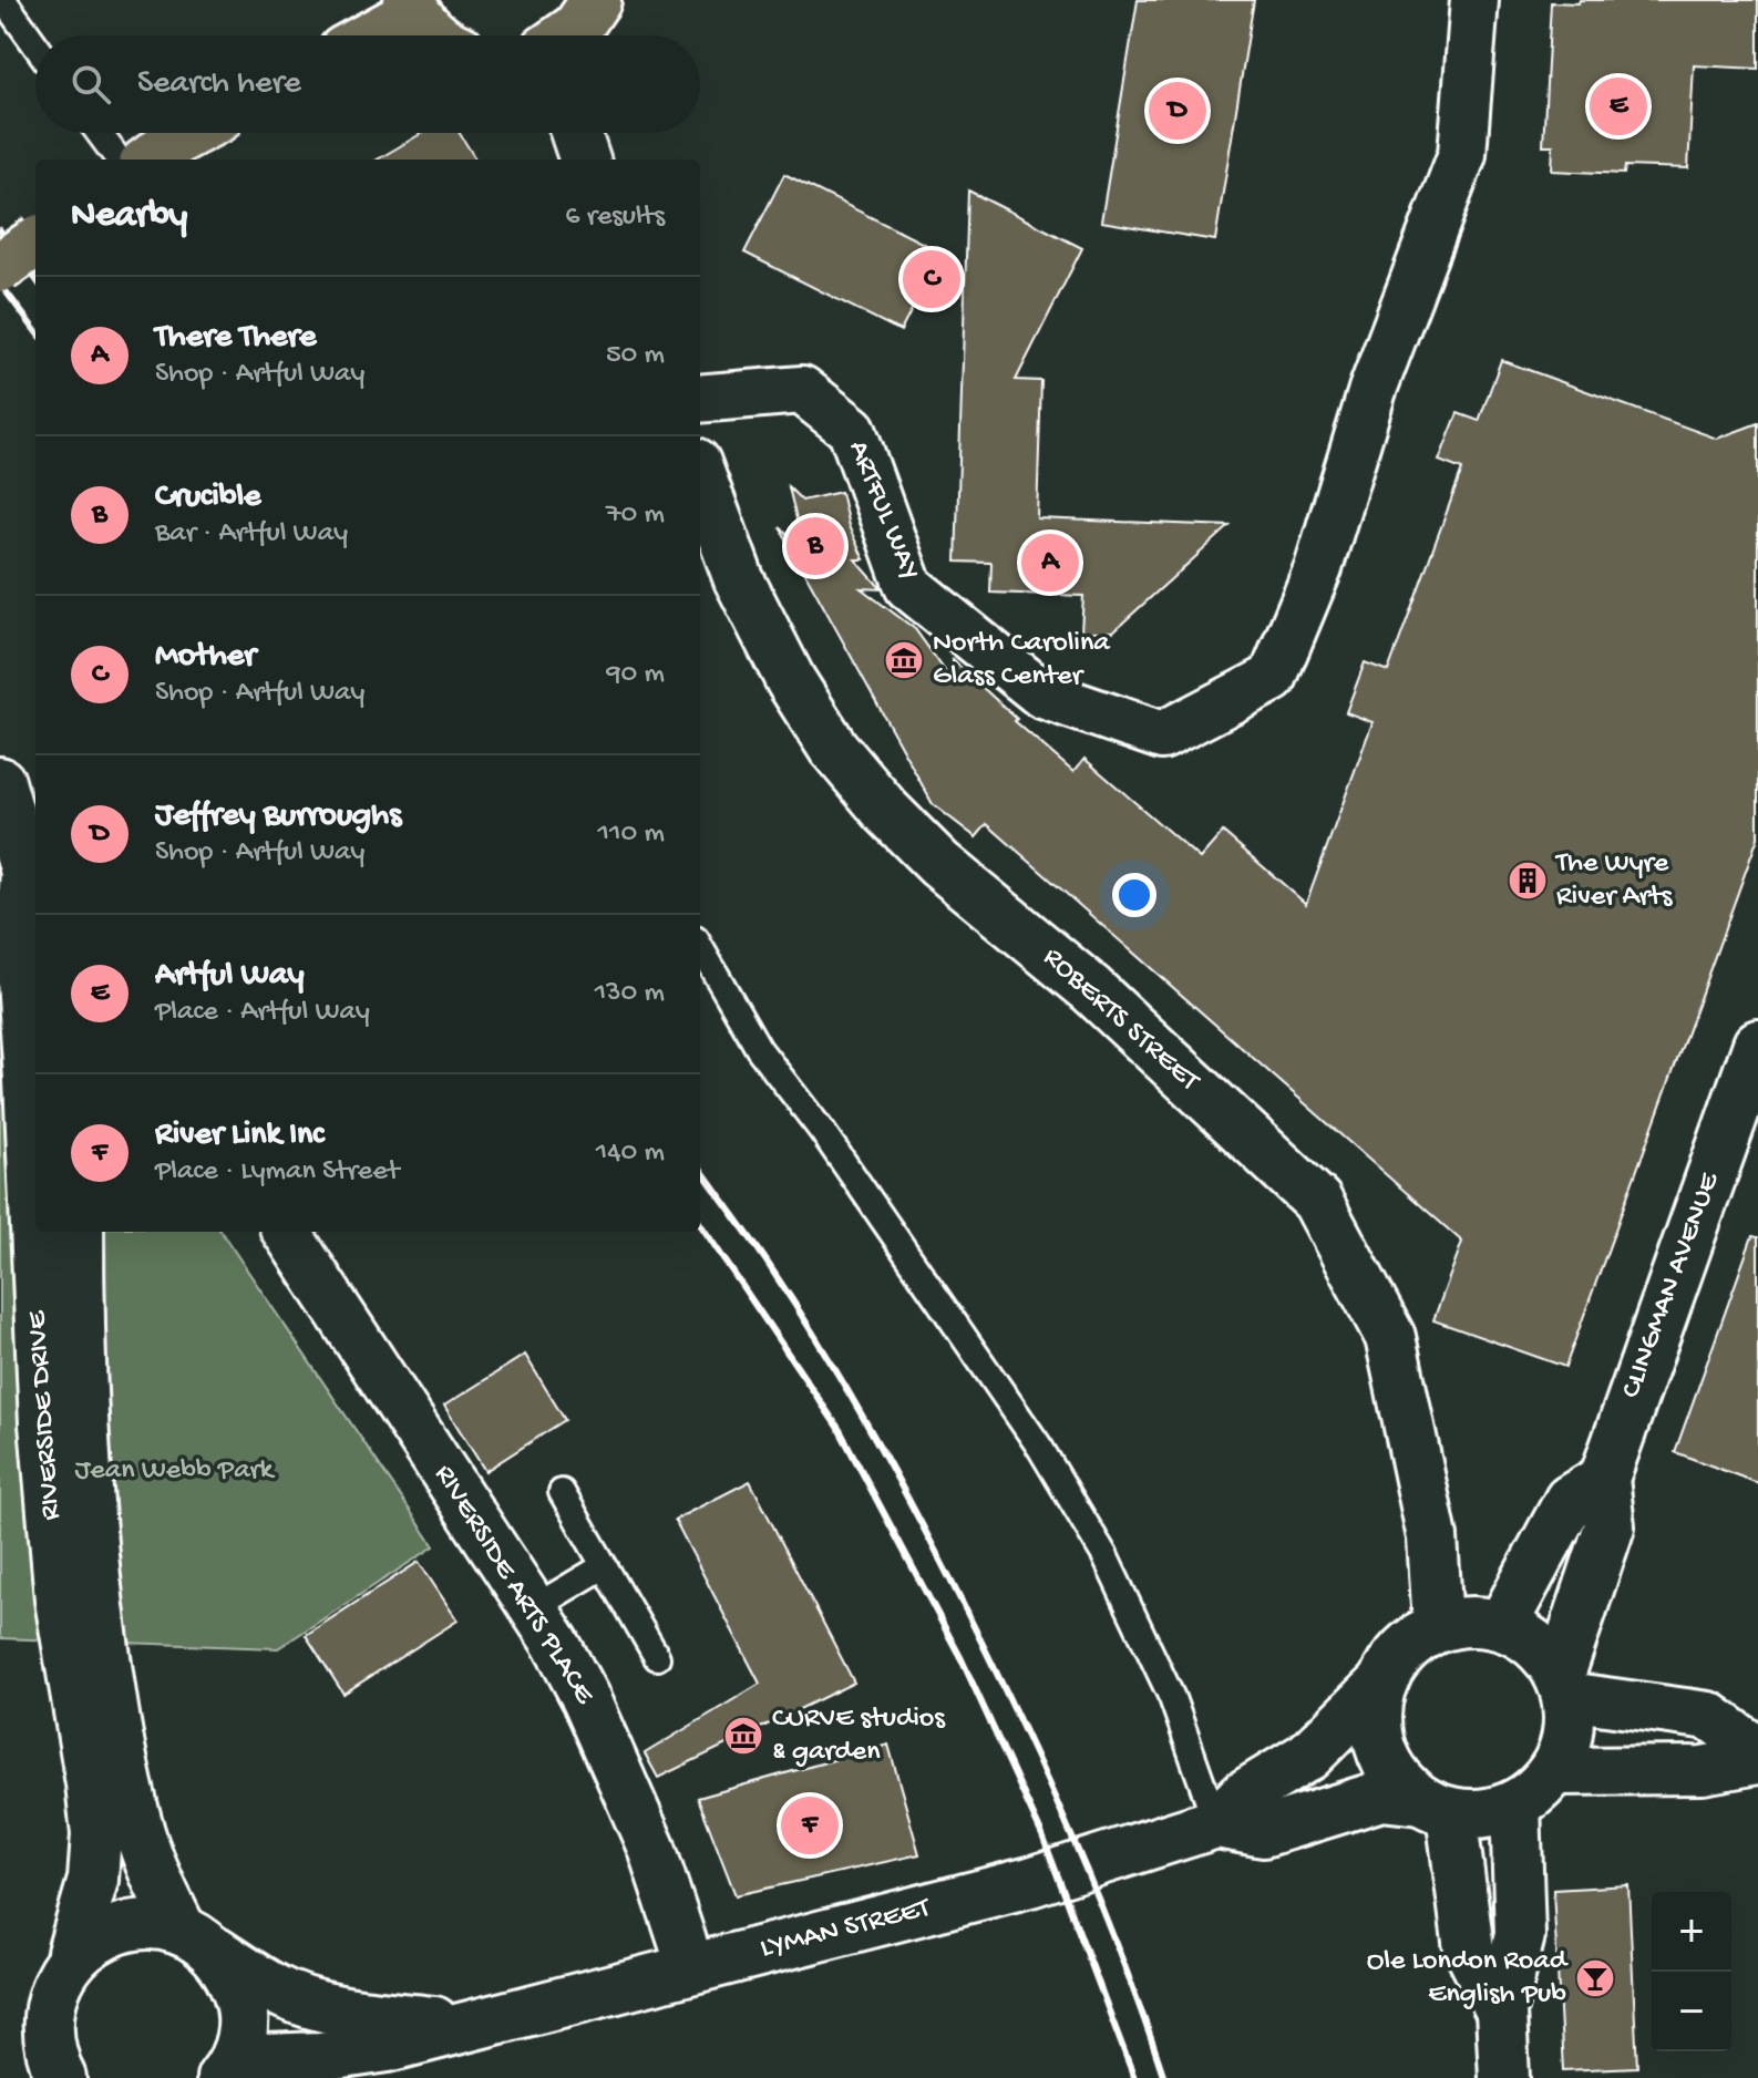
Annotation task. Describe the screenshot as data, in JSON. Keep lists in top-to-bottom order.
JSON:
{
  "streets": {
    "main road": [
      "ROBERTS STREET",
      "CLINGMAN AVENUE",
      "RIVERSIDE DRIVE",
      "LYMAN STREET"
    ],
    "street": ["ARTFUL WAY", "RIVERSIDE ARTS PLACE"]
  },
  "crossings": [
    ["ROBERTS STREET", "CLINGMAN AVENUE"],
    ["ROBERTS STREET", "LYMAN STREET"],
    ["CLINGMAN AVENUE", "LYMAN STREET"],
    ["RIVERSIDE DRIVE", "LYMAN STREET"],
    ["RIVERSIDE ARTS PLACE", "LYMAN STREET"]
  ],
  "parks": ["Jean Webb Park"],
  "places": {
    "museum": ["North Carolina Glass Center", "CURVE studios & garden"],
    "building": ["The Wyre River Arts"],
    "bar": ["Ole London Road English Pub"]
  },
  "page": {
    "search": "Search here",
    "pins": [
      "E",
      "D",
      "C",
      "B",
      "A",
      "F"
    ],
    "heading": ["Nearby", "6 results"],
    "list": [
      {
        "mark": "A",
        "name": "There There",
        "note": "Shop · Artful Way",
        "value": "50 m"
      },
      {
        "mark": "B",
        "name": "Crucible",
        "note": "Bar · Artful Way",
        "value": "70 m"
      },
      {
        "mark": "C",
        "name": "Mother",
        "note": "Shop · Artful Way",
        "value": "90 m"
      },
      {
        "mark": "D",
        "name": "Jeffrey Burroughs",
        "note": "Shop · Artful Way",
        "value": "110 m"
      },
      {
        "mark": "E",
        "name": "Artful Way",
        "note": "Place · Artful Way",
        "value": "130 m"
      },
      {
        "mark": "F",
        "name": "River Link Inc",
        "note": "Place · Lyman Street",
        "value": "140 m"
      }
    ],
    "map_buttons": ["+", "−"]
  }
}
